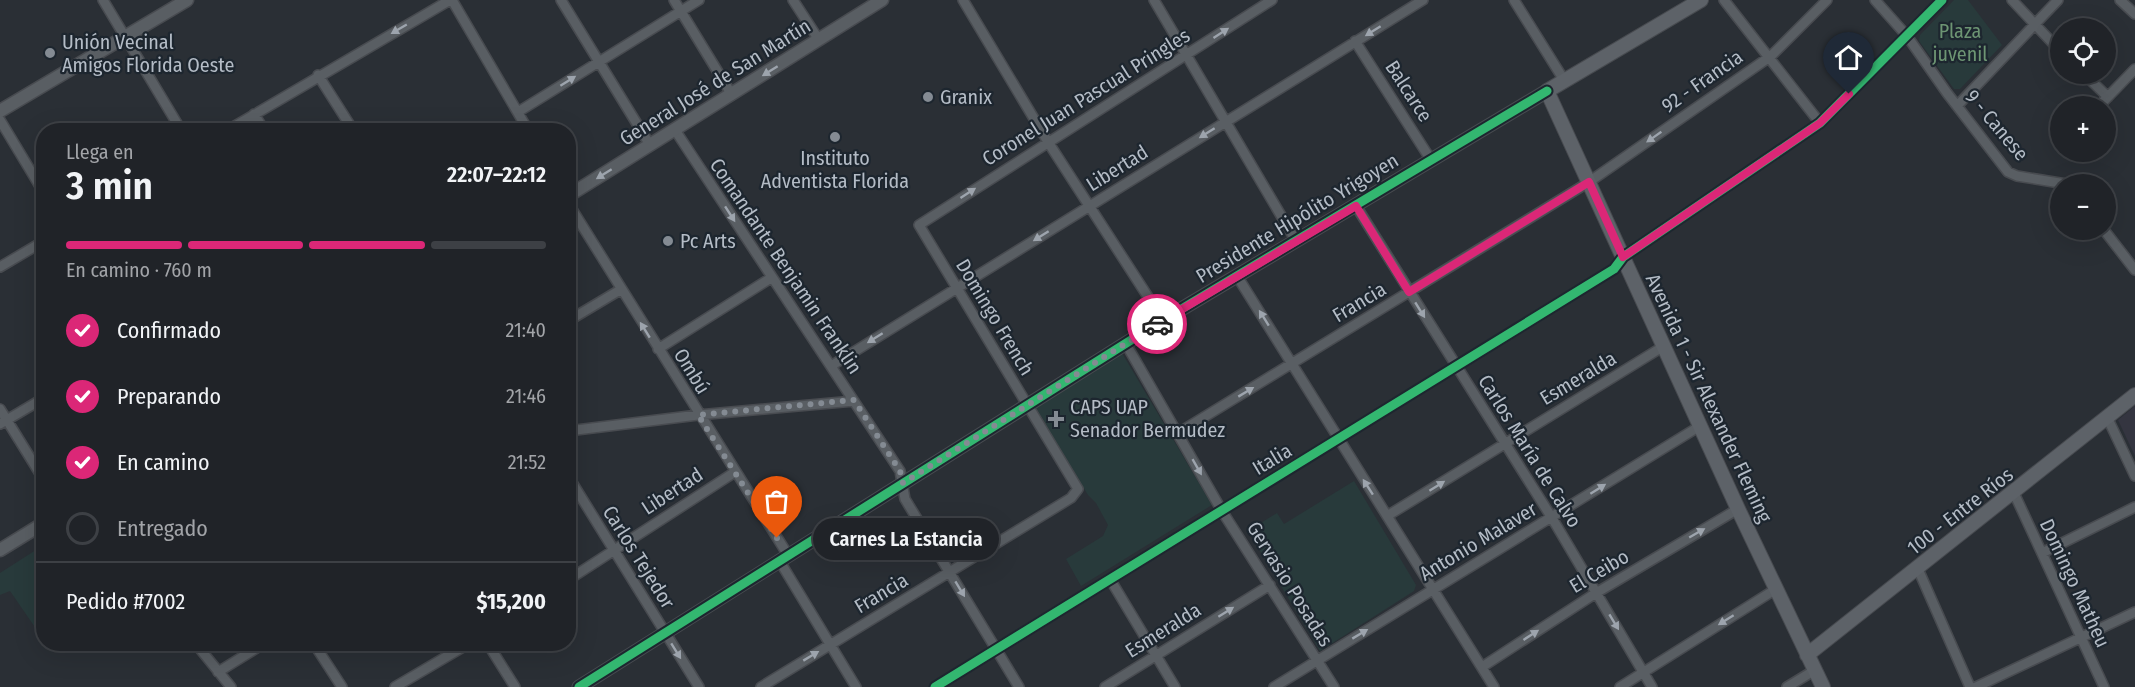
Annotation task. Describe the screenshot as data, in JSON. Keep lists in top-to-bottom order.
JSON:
{
  "streets": {
    "main road": ["Avenida 1 - Sir Alexander Fleming", "100 - Entre Ríos"],
    "street": [
      "92 - Francia",
      "General José de San Martín",
      "Balcarce",
      "Coronel Juan Pascual Pringles",
      "9 - Canese",
      "Libertad",
      "Presidente Hipólito Yrigoyen",
      "Comandante Benjamin Franklin",
      "Francia",
      "Domingo French",
      "Ombú",
      "Esmeralda",
      "Carlos María de Calvo",
      "Italia",
      "Antonio Malaver",
      "Carlos Tejedor",
      "El Ceibo",
      "Domingo Matheu",
      "Gervasio Posadas"
    ]
  },
  "crossings": [
    ["92 - Francia", "Francia"],
    ["92 - Francia", "Avenida 1 - Sir Alexander Fleming"],
    ["General José de San Martín", "Comandante Benjamin Franklin"],
    ["Balcarce", "Libertad"],
    ["Balcarce", "Presidente Hipólito Yrigoyen"],
    ["Coronel Juan Pascual Pringles", "Domingo French"],
    ["9 - Canese", "Italia"],
    ["Libertad", "Comandante Benjamin Franklin"],
    ["Libertad", "Domingo French"],
    ["Libertad", "Ombú"],
    ["Libertad", "Carlos Tejedor"],
    ["Presidente Hipólito Yrigoyen", "Comandante Benjamin Franklin"],
    ["Presidente Hipólito Yrigoyen", "Domingo French"],
    ["Presidente Hipólito Yrigoyen", "Ombú"],
    ["Presidente Hipólito Yrigoyen", "Avenida 1 - Sir Alexander Fleming"],
    ["Presidente Hipólito Yrigoyen", "Carlos María de Calvo"],
    ["Presidente Hipólito Yrigoyen", "Carlos Tejedor"],
    ["Presidente Hipólito Yrigoyen", "Gervasio Posadas"],
    ["Comandante Benjamin Franklin", "Francia"],
    ["Comandante Benjamin Franklin", "Italia"],
    ["Francia", "Domingo French"],
    ["Francia", "Ombú"],
    ["Francia", "Avenida 1 - Sir Alexander Fleming"],
    ["Francia", "Carlos María de Calvo"],
    ["Francia", "Gervasio Posadas"],
    ["Esmeralda", "Avenida 1 - Sir Alexander Fleming"],
    ["Esmeralda", "Carlos María de Calvo"],
    ["Esmeralda", "Gervasio Posadas"],
    ["Avenida 1 - Sir Alexander Fleming", "Italia"],
    ["Avenida 1 - Sir Alexander Fleming", "100 - Entre Ríos"],
    ["Avenida 1 - Sir Alexander Fleming", "Antonio Malaver"],
    ["Avenida 1 - Sir Alexander Fleming", "El Ceibo"],
    ["Carlos María de Calvo", "Italia"],
    ["Carlos María de Calvo", "Antonio Malaver"],
    ["Carlos María de Calvo", "El Ceibo"],
    ["Italia", "Gervasio Posadas"],
    ["100 - Entre Ríos", "Domingo Matheu"],
    ["Antonio Malaver", "Gervasio Posadas"]
  ],
  "one_way": [
    "92 - Francia",
    "Coronel Juan Pascual Pringles",
    "Libertad",
    "Comandante Benjamin Franklin",
    "Esmeralda",
    "Antonio Malaver",
    "El Ceibo"
  ],
  "parks": ["Plaza juvenil"],
  "places": {
    "other": [
      "Unión Vecinal Amigos Florida Oeste",
      "Granix",
      "Instituto Adventista Florida",
      "Pc Arts",
      "Carnes La Estancia"
    ],
    "health": ["CAPS UAP Senador Bermudez"]
  },
  "page": {
    "map_buttons": ["+", "−"],
    "heading": ["3 min", "Llega en", "22:07–22:12"],
    "panel": ["Pedido #7002", "$15,200"],
    "bar": "En camino · 760 m",
    "list": [
      ["Confirmado", "21:40"],
      ["Preparando", "21:46"],
      ["En camino", "21:52"],
      "Entregado"
    ],
    "bubble": "Carnes La Estancia"
  }
}
